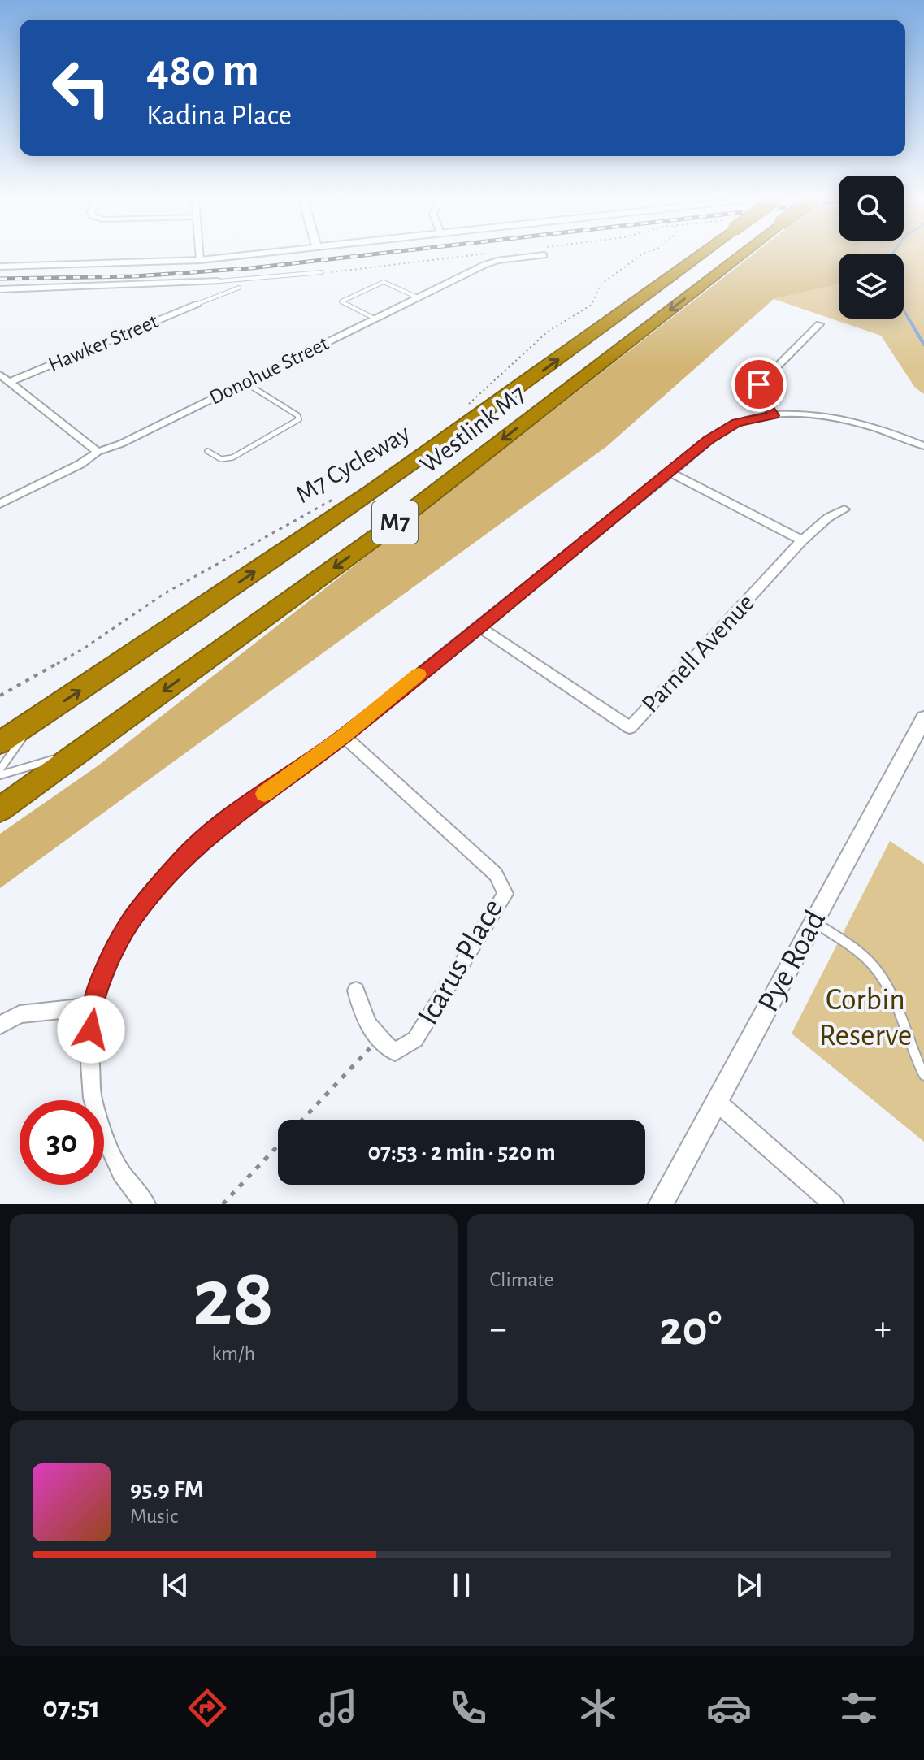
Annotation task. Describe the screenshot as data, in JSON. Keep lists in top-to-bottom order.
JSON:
{
  "streets": {
    "highway": ["Westlink M7", "M7"],
    "street": [
      "Hawker Street",
      "Donohue Street",
      "Parnell Avenue",
      "Pye Road",
      "Icarus Place"
    ],
    "path": ["M7 Cycleway"]
  },
  "parks": ["Corbin Reserve"],
  "page": {
    "turn": ["480 m", "Kadina Place"],
    "limit": "30",
    "trip": "07:53 · 2 min · 520 m",
    "tile": [
      ["28", "km/h"],
      "Climate"
    ],
    "heat": ["−", "20°", "+"],
    "song": ["95.9 FM", "Music"],
    "tabs": "07:51"
  }
}
